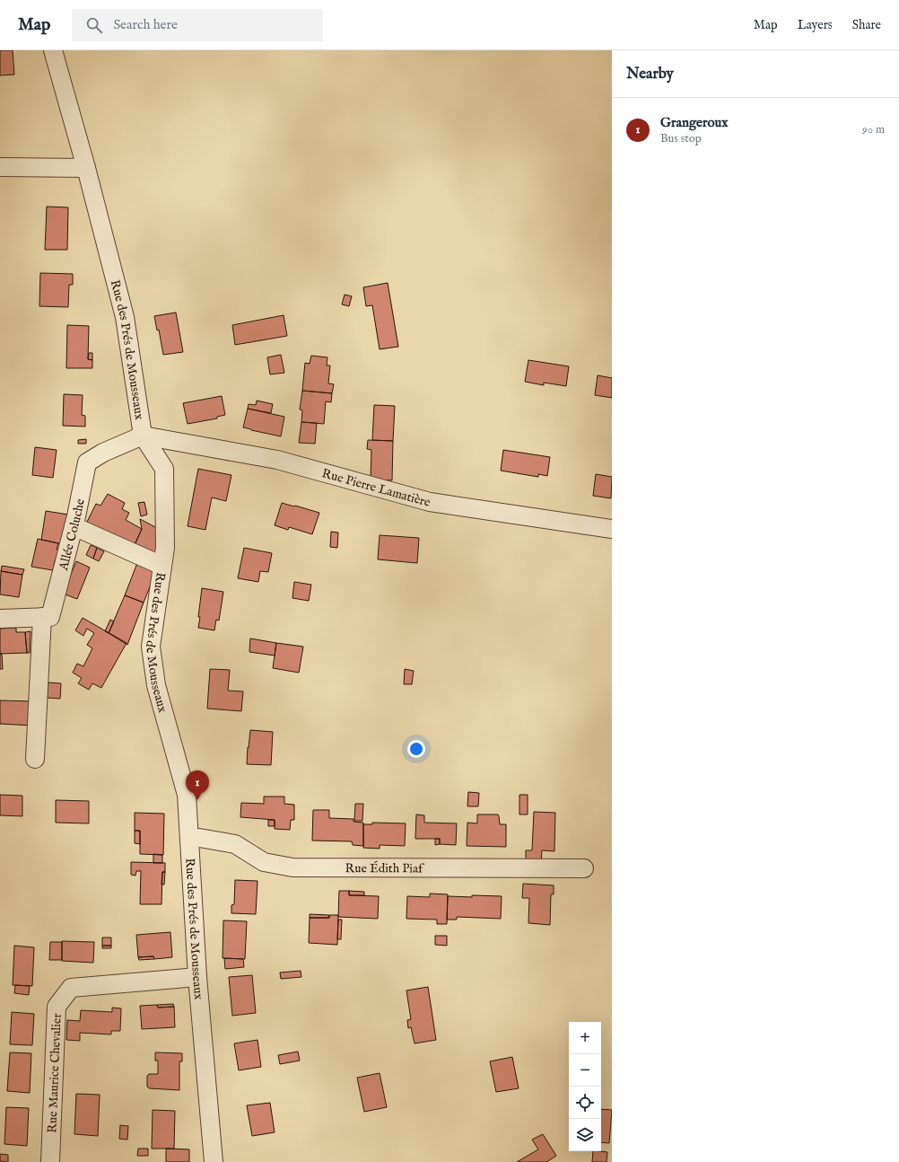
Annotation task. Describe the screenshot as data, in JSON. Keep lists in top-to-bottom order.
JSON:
{
  "streets": {
    "street": [
      "Rue des Prés de Mousseaux",
      "Rue Pierre Lamatière",
      "Allée Coluche",
      "Rue Édith Piaf",
      "Rue Maurice Chevalier"
    ]
  },
  "crossings": [
    ["Rue des Prés de Mousseaux", "Rue Pierre Lamatière"],
    ["Rue des Prés de Mousseaux", "Allée Coluche"],
    ["Rue des Prés de Mousseaux", "Rue Édith Piaf"],
    ["Rue des Prés de Mousseaux", "Rue Maurice Chevalier"],
    ["Rue Pierre Lamatière", "Allée Coluche"]
  ],
  "page": {
    "header": "Map",
    "search": "Search here",
    "nav": ["Map", "Layers", "Share"],
    "heading": "Nearby",
    "list": [
      {
        "mark": "1",
        "name": "Grangeroux",
        "note": "Bus stop",
        "value": "90 m"
      }
    ],
    "pins": "1",
    "map_buttons": ["+", "−"]
  }
}
